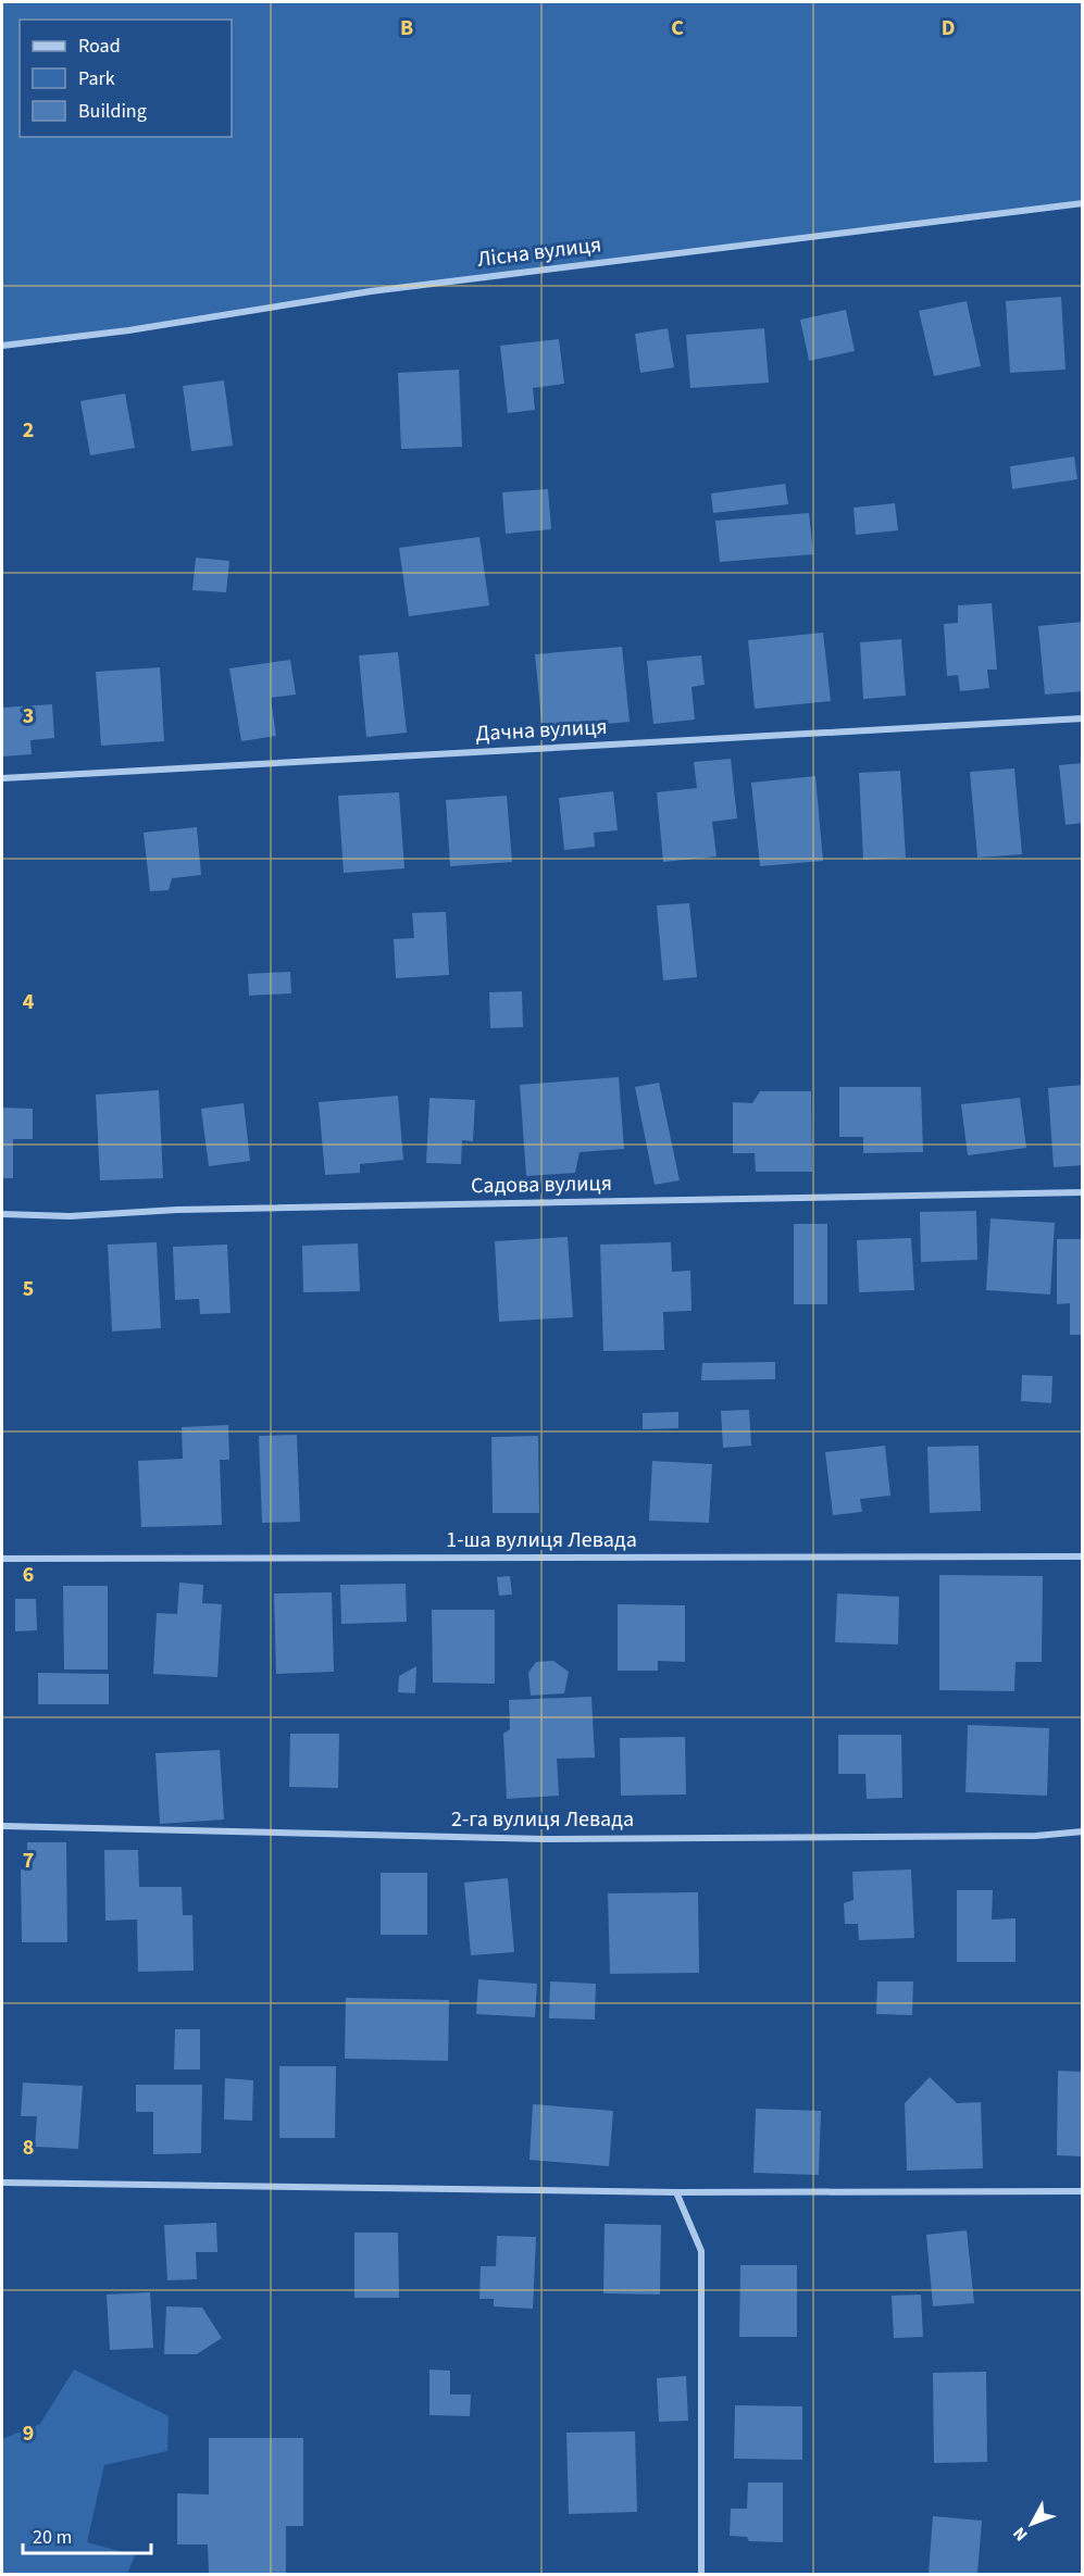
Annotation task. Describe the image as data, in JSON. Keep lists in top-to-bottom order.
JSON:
{
  "streets": {
    "street": [
      "Лісна вулиця",
      "Дачна вулиця",
      "Садова вулиця",
      "1-ша вулиця Левада",
      "2-га вулиця Левада"
    ]
  },
  "legend": ["Road", "Park", "Building"],
  "scale_bar": "20 m",
  "north": "bottom left",
  "grid": {
    "columns": ["B", "C", "D"],
    "rows": [
      "2",
      "3",
      "4",
      "5",
      "6",
      "7",
      "8",
      "9"
    ]
  }
}
